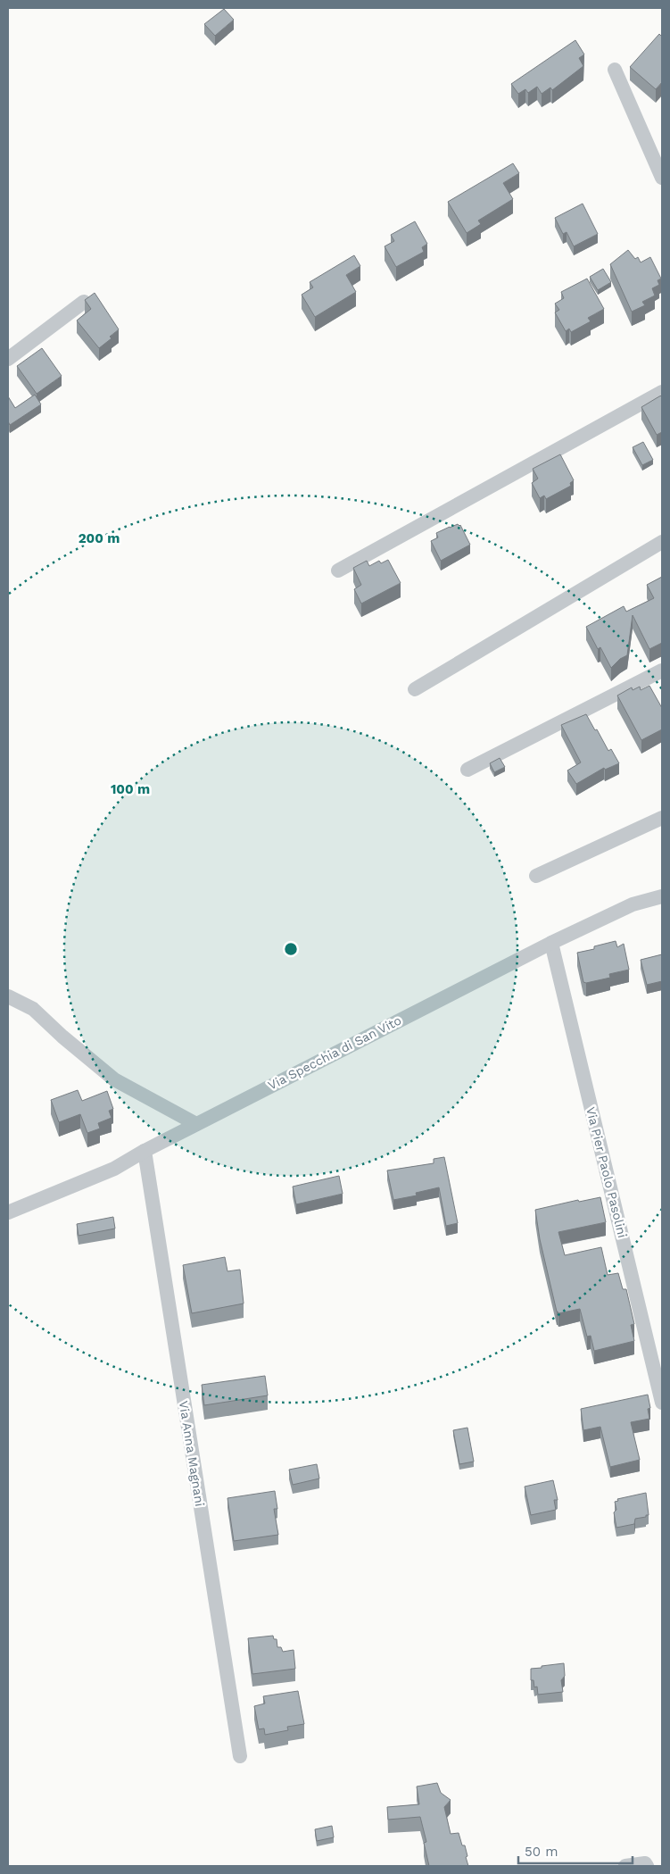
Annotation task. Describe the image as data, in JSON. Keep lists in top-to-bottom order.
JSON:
{
  "streets": {
    "street": ["Via Specchia di San Vito", "Via Pier Paolo Pasolini", "Via Anna Magnani"]
  },
  "crossings": [
    ["Via Specchia di San Vito", "Via Pier Paolo Pasolini"],
    ["Via Specchia di San Vito", "Via Anna Magnani"]
  ],
  "scale_bar": "50 m",
  "rings": ["200 m", "100 m"]
}
